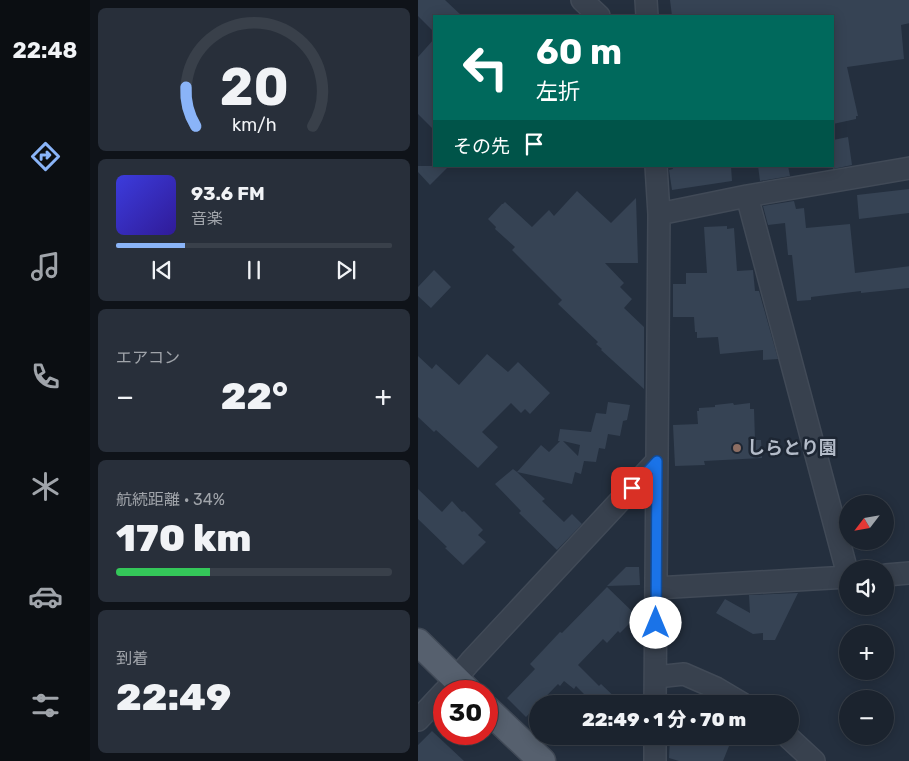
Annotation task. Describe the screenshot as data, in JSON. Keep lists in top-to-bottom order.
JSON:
{
  "places": ["しらとり園"],
  "north": "bottom left",
  "page": {
    "tabs": "22:48",
    "turn": ["60 m", "左折"],
    "then": "その先",
    "song": ["93.6 FM", "音楽"],
    "tile": [
      "エアコン",
      ["航続距離 · 34%", "170 km"],
      ["到着", "22:49"]
    ],
    "heat": ["−", "22°", "+"],
    "map_buttons": ["+", "−"],
    "limit": "30",
    "trip": "22:49 · 1 分 · 70 m",
    "gauge": ["20", "km/h"]
  }
}
